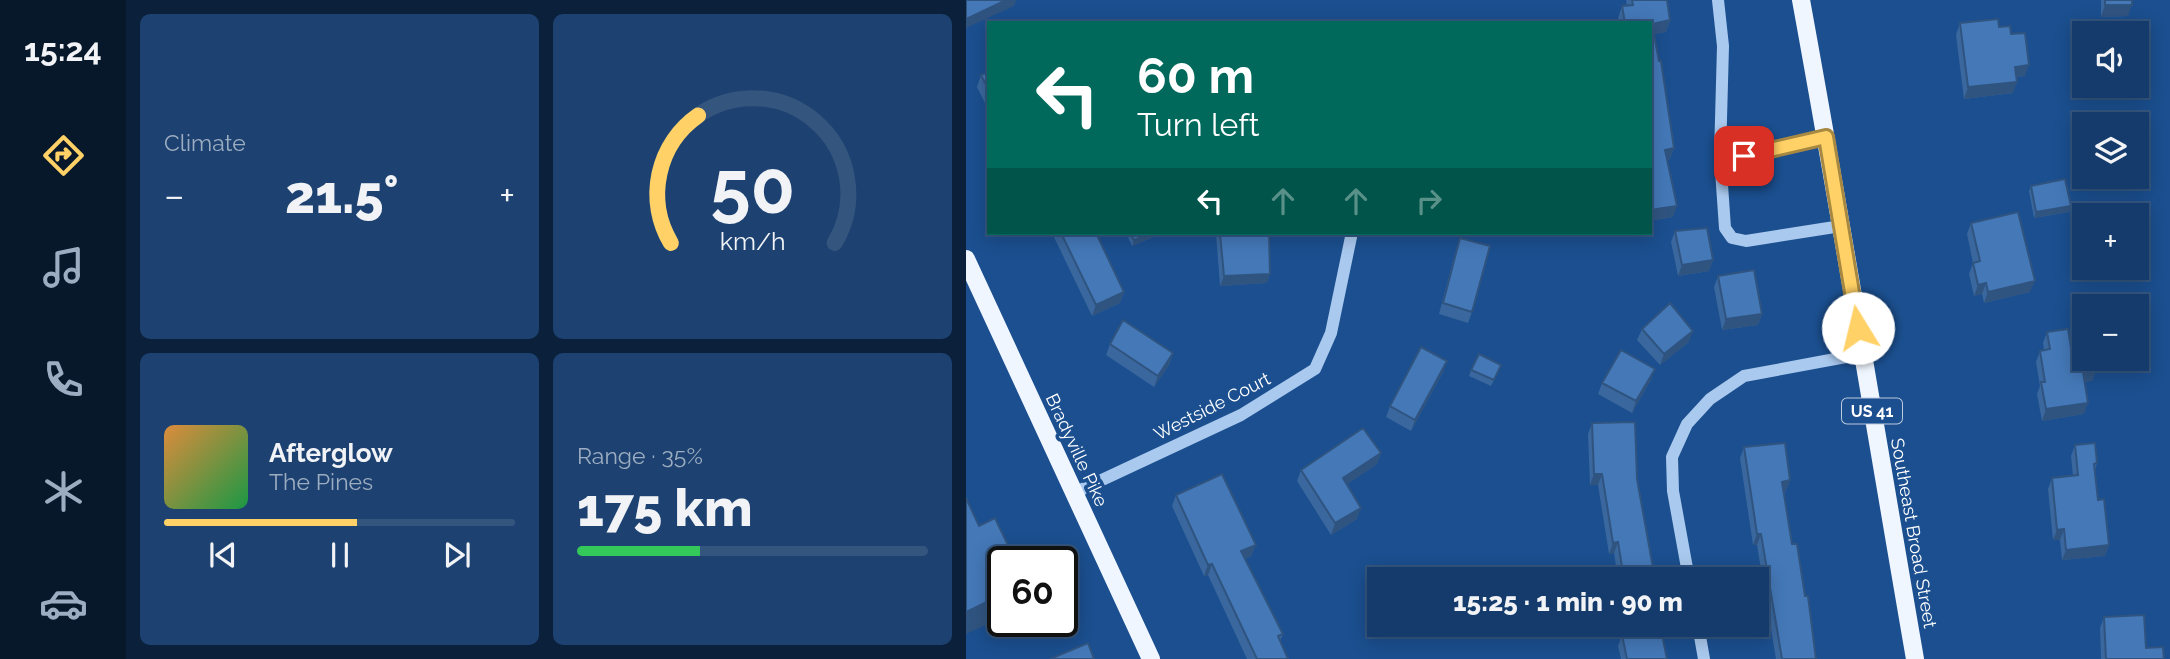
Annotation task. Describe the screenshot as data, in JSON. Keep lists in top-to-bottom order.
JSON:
{
  "streets": {
    "main road": ["US 41", "Bradyville Pike", "Southeast Broad Street"],
    "street": ["Westside Court"]
  },
  "crossings": [
    ["Westside Court", "Bradyville Pike"]
  ],
  "page": {
    "tabs": "15:24",
    "tile": [
      "Climate",
      ["Range · 35%", "175 km"]
    ],
    "map_buttons": ["+", "−"],
    "turn": ["60 m", "Turn left"],
    "heat": ["−", "21.5°", "+"],
    "song": ["Afterglow", "The Pines"],
    "limit": "60",
    "trip": "15:25 · 1 min · 90 m",
    "gauge": ["50", "km/h"]
  }
}
